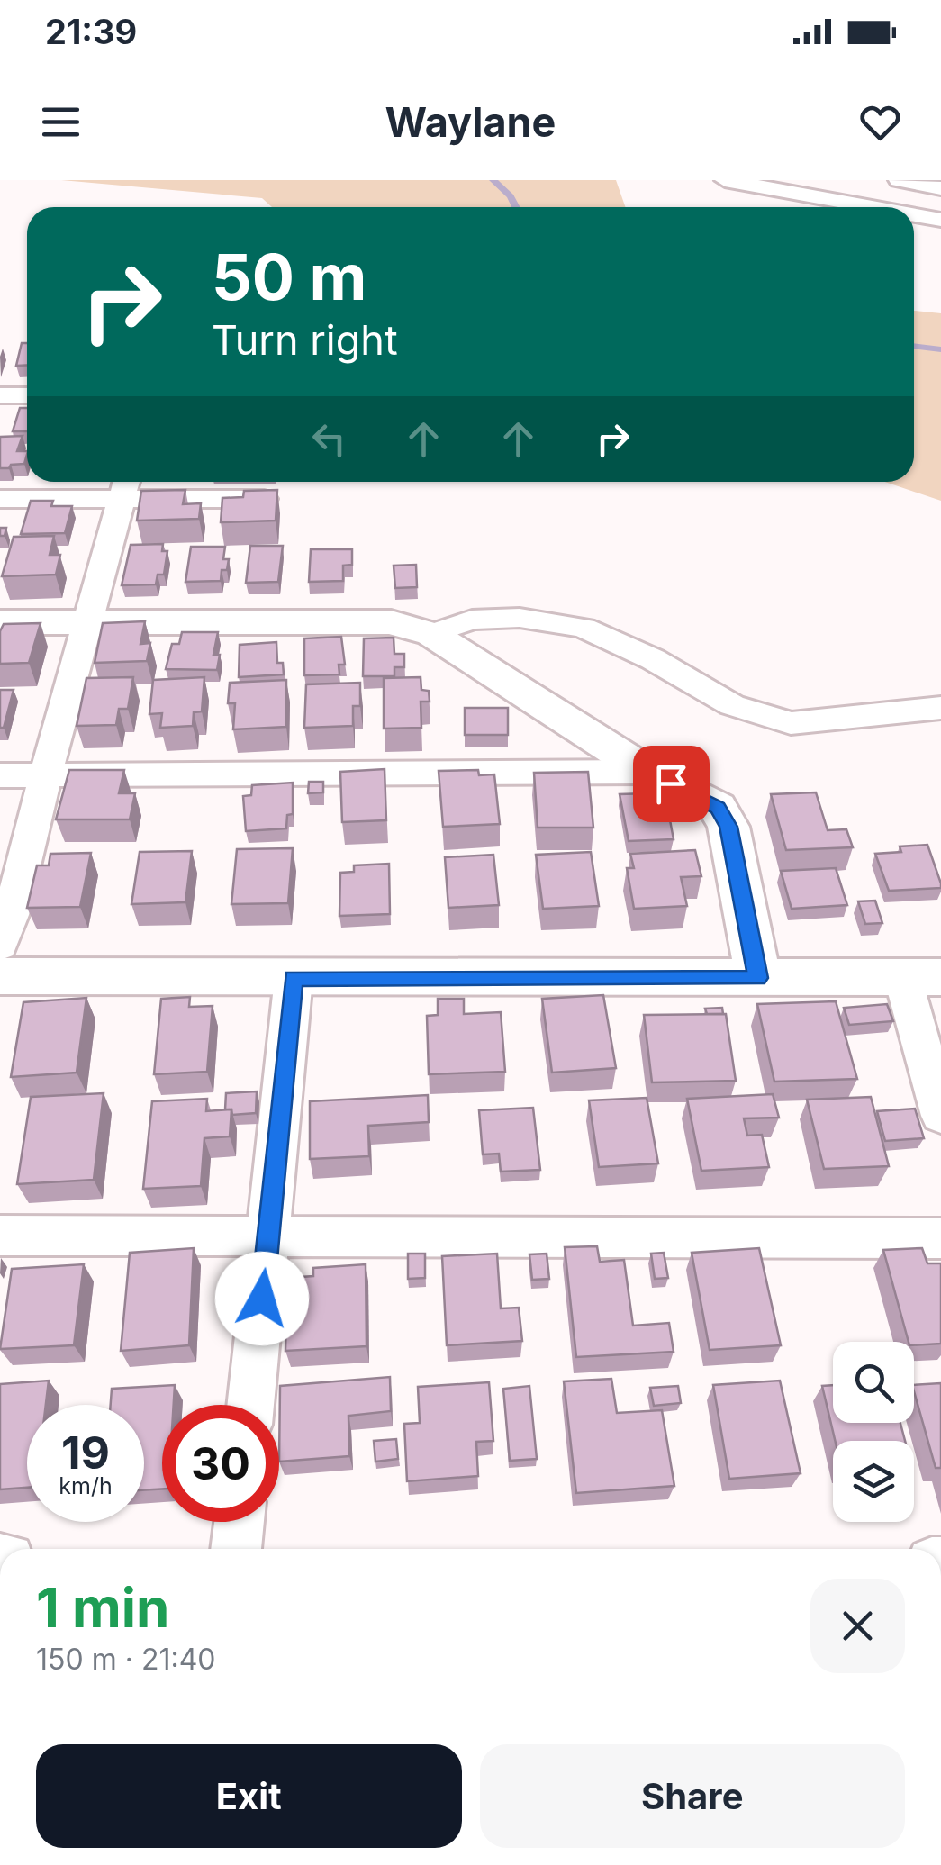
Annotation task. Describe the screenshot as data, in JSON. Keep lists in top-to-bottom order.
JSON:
{
  "page": {
    "status": "21:39",
    "header": "Waylane",
    "turn": ["50 m", "Turn right"],
    "speed": "19 km/h",
    "limit": "30",
    "heading": ["1 min", "150 m · 21:40"],
    "buttons": ["Exit", "Share"]
  }
}
